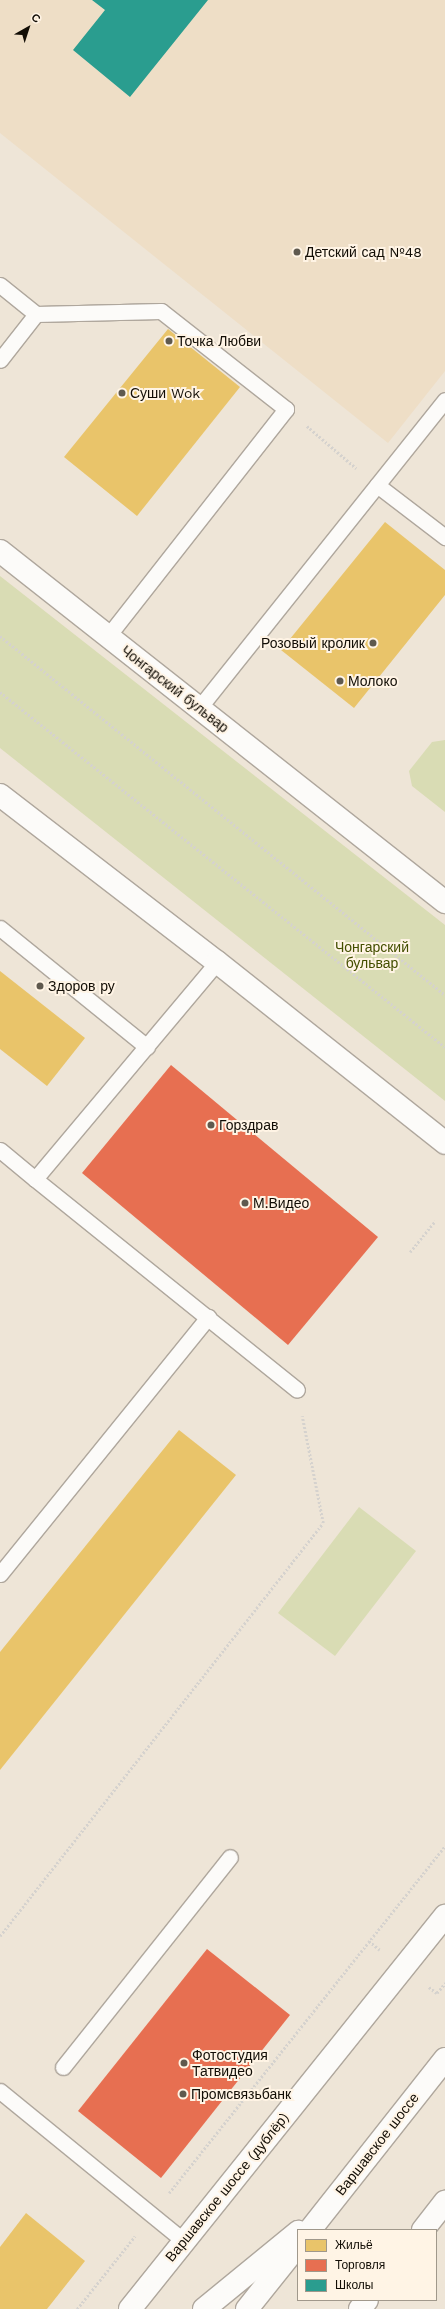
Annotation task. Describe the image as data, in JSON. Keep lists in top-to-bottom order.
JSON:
{
  "streets": {
    "main road": ["Чонгарский бульвар", "Варшавское шоссе", "Варшавское шоссе (дублёр)"]
  },
  "parks": ["Чонгарский бульвар"],
  "places": [
    "Детский сад №48",
    "Точка Любви",
    "Суши Wok",
    "Розовый кролик",
    "Молоко",
    "Здоров ру",
    "Горздрав",
    "М.Видео",
    "Фотостудия Татвидео",
    "Промсвязьбанк"
  ],
  "legend": ["Жильё", "Торговля", "Школы"],
  "north": "top right"
}
